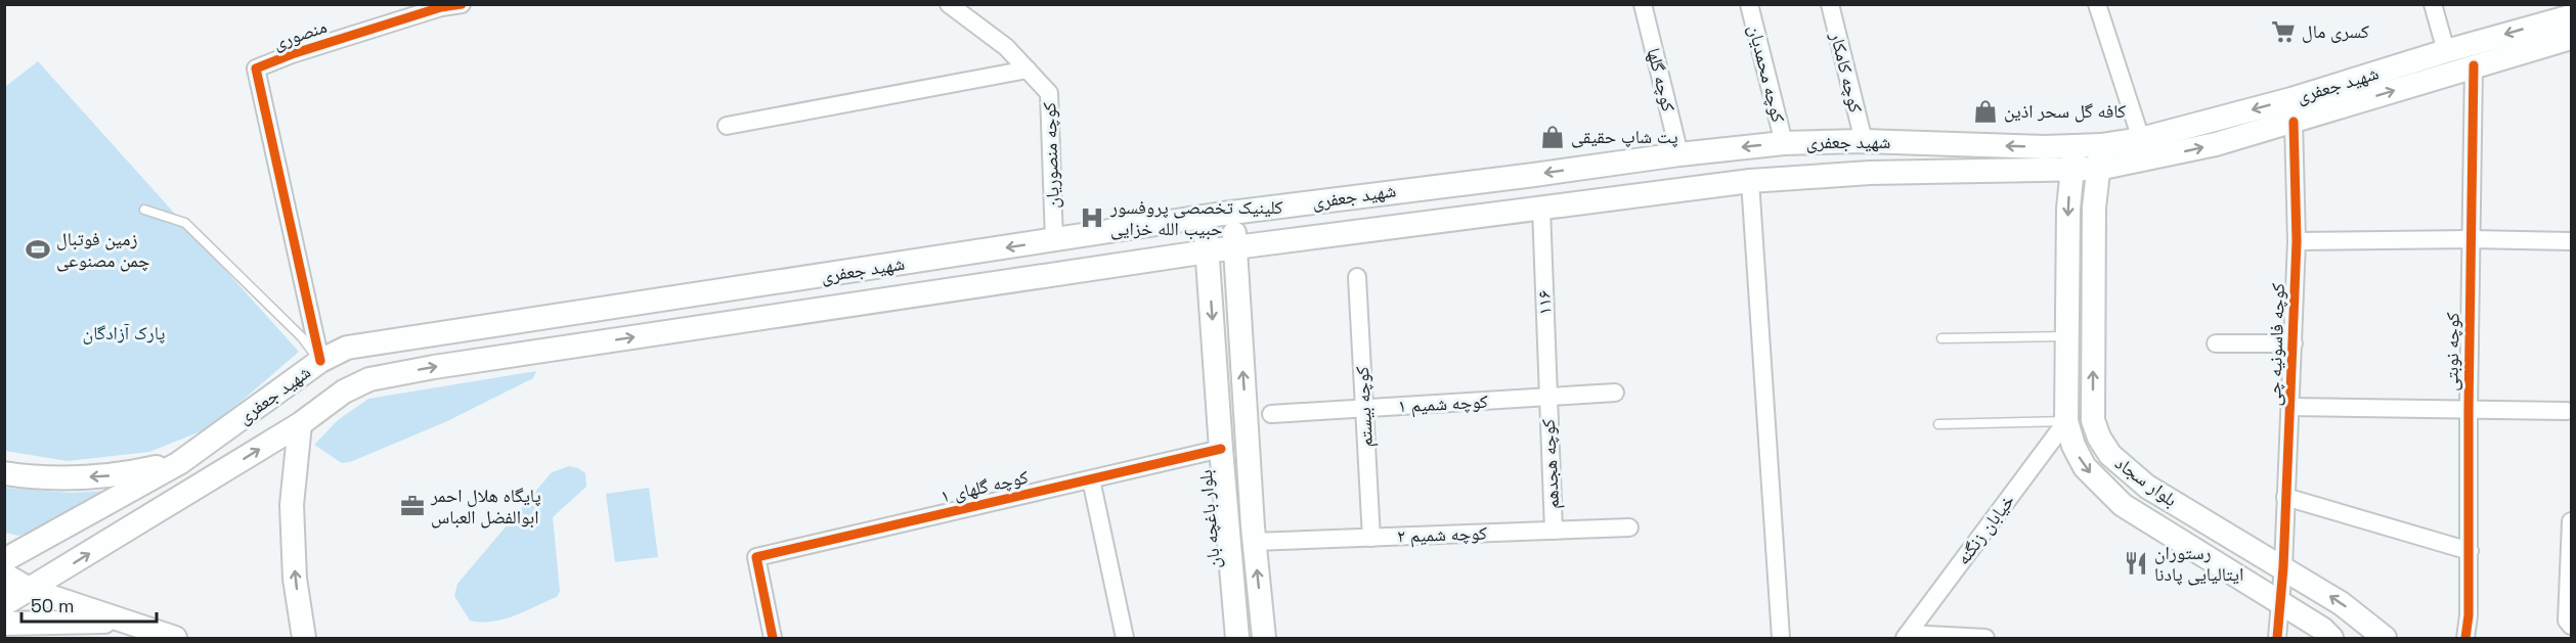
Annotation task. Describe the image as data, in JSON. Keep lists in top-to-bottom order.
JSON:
{
  "streets": {
    "main road": ["شهید جعفری", "بلوار سجاد", "بلوار باغچه بان"],
    "street": [
      "منصوری",
      "کوچه کامکار",
      "کوچه محمدیان",
      "کوچه گلها",
      "کوچه منصوریان",
      "۱۱۶",
      "کوچه فاسونیه چی",
      "کوچه نوبتی",
      "کوچه شمیم ۱",
      "کوچه بیستم",
      "کوچه هجدهم",
      "کوچه گلهای ۱",
      "خیابان زنگنه",
      "کوچه شمیم ۲"
    ]
  },
  "crossings": [
    ["منصوری", "شهید جعفری"],
    ["کوچه کامکار", "شهید جعفری"],
    ["کوچه محمدیان", "شهید جعفری"],
    ["کوچه گلها", "شهید جعفری"],
    ["شهید جعفری", "کوچه منصوریان"],
    ["شهید جعفری", "۱۱۶"],
    ["شهید جعفری", "کوچه فاسونیه چی"],
    ["شهید جعفری", "کوچه نوبتی"],
    ["شهید جعفری", "بلوار سجاد"],
    ["شهید جعفری", "بلوار باغچه بان"],
    ["۱۱۶", "کوچه شمیم ۱"],
    ["۱۱۶", "کوچه هجدهم"],
    ["کوچه فاسونیه چی", "بلوار سجاد"],
    ["کوچه شمیم ۱", "کوچه بیستم"],
    ["کوچه شمیم ۱", "کوچه هجدهم"],
    ["کوچه بیستم", "کوچه شمیم ۲"],
    ["کوچه هجدهم", "کوچه شمیم ۲"],
    ["بلوار سجاد", "خیابان زنگنه"],
    ["کوچه گلهای ۱", "بلوار باغچه بان"]
  ],
  "parks": ["پارک آزادگان"],
  "places": {
    "supermarket": ["کسری مال"],
    "shop": ["کافه گل سحر اذین", "پت شاپ حقیقی"],
    "hospital": ["کلینیک تخصصی پروفسور حبیب الله خزایی"],
    "sports": ["زمین فوتبال چمن مصنوعی"],
    "office": ["پایگاه هلال احمر ابوالفضل العباس"],
    "restaurant": ["رستوران ایتالیایی پادنا"]
  },
  "scale_bar": "50 m"
}
